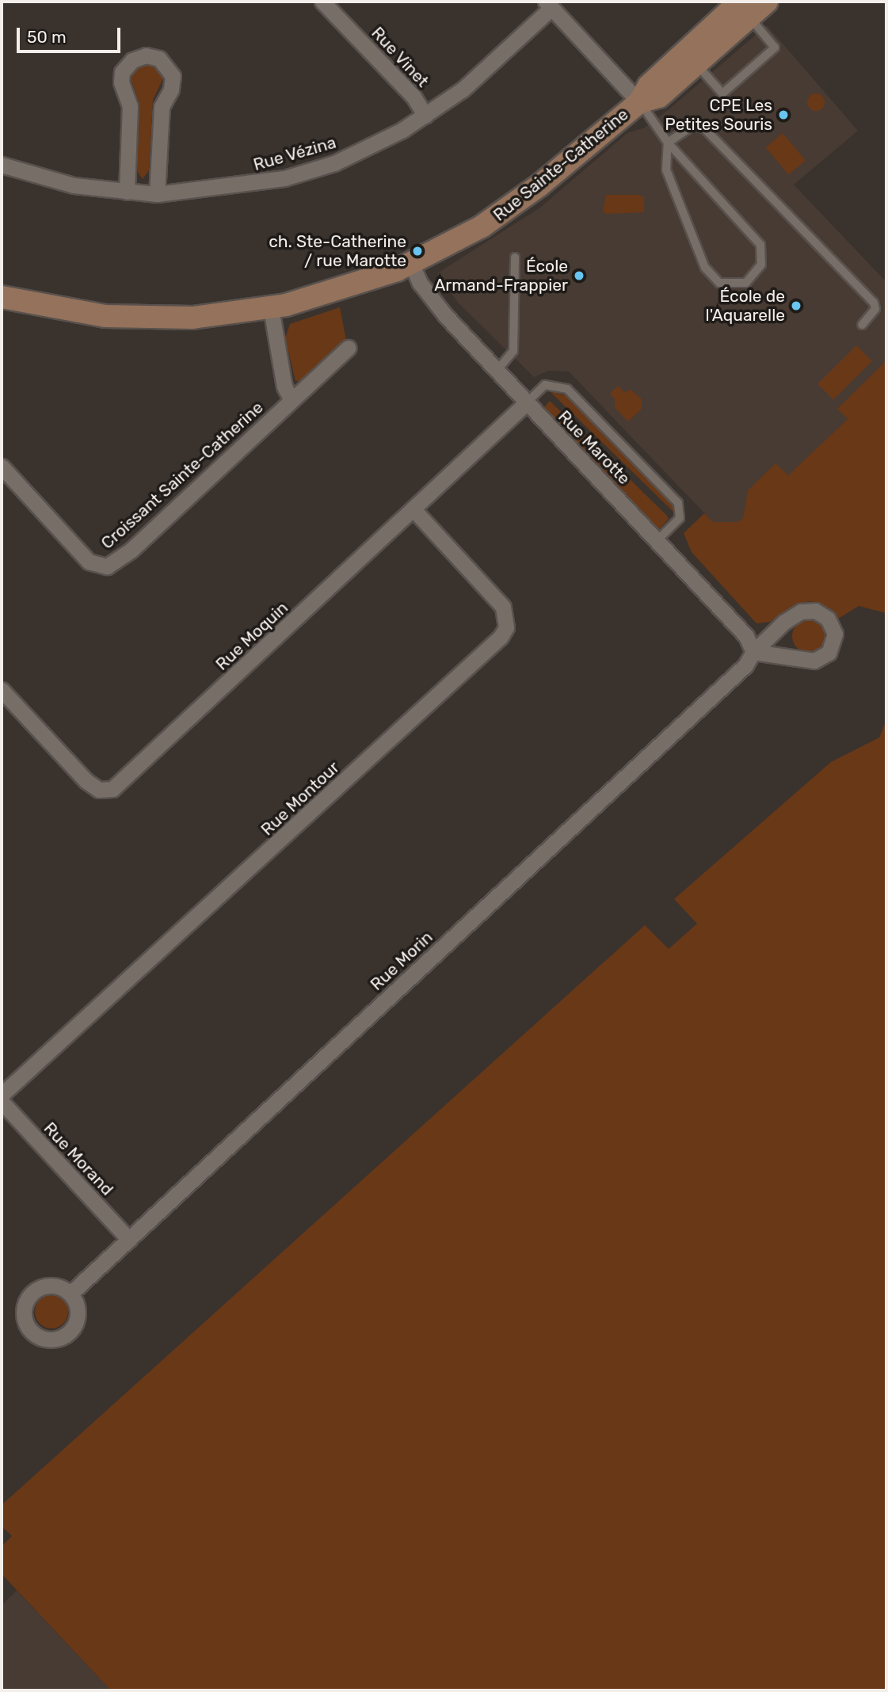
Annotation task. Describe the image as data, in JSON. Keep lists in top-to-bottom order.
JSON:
{
  "streets": {
    "street": [
      "Rue Vinet",
      "Rue Vézina",
      "Rue Sainte-Catherine",
      "Rue Marotte",
      "Croissant Sainte-Catherine",
      "Rue Moquin",
      "Rue Montour",
      "Rue Morin",
      "Rue Morand"
    ]
  },
  "crossings": [
    ["Rue Vinet", "Rue Vézina"],
    ["Rue Sainte-Catherine", "Rue Marotte"],
    ["Rue Marotte", "Rue Moquin"],
    ["Rue Marotte", "Rue Morin"],
    ["Rue Moquin", "Rue Montour"],
    ["Rue Morin", "Rue Morand"]
  ],
  "places": [
    "CPE Les Petites Souris",
    "ch. Ste-Catherine / rue Marotte",
    "École Armand-Frappier",
    "École de l'Aquarelle"
  ],
  "scale_bar": "50 m"
}
